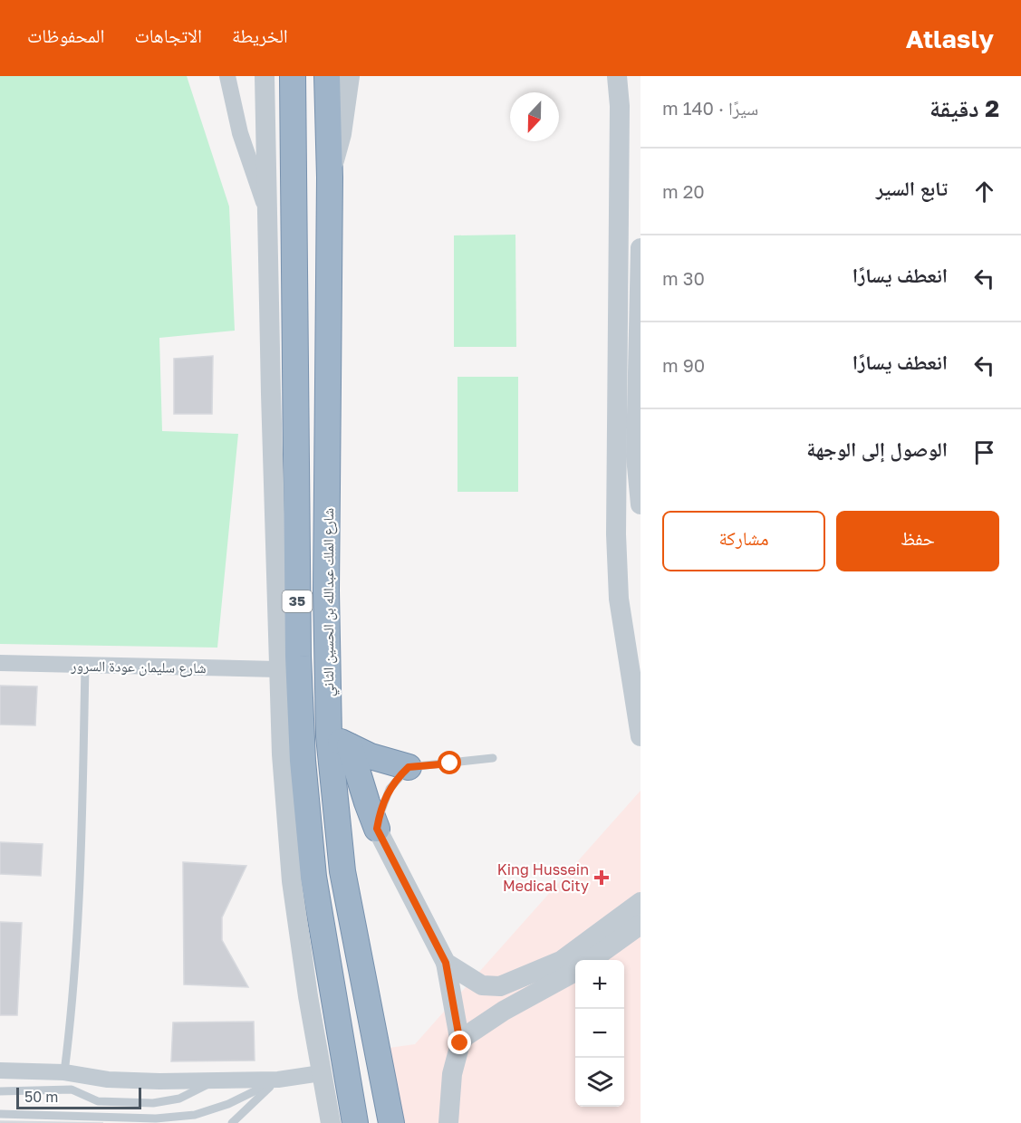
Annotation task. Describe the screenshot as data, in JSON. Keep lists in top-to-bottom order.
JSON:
{
  "streets": {
    "highway": ["35", "شارع الملك عبدالله بن الحسين الثاني"],
    "street": ["شارع سليمان عودة السرور"]
  },
  "places": {
    "health": ["King Hussein Medical City"]
  },
  "scale_bar": "50 m",
  "north": "bottom",
  "page": {
    "header": "Atlasly",
    "nav": ["الخريطة", "الاتجاهات", "المحفوظات"],
    "heading": ["2 دقيقة", "سيرًا · 140 m"],
    "list": [
      ["تابع السير", "20 m"],
      ["انعطف يسارًا", "30 m"],
      ["انعطف يسارًا", "90 m"],
      "الوصول إلى الوجهة"
    ],
    "buttons": ["حفظ", "مشاركة"],
    "map_buttons": ["+", "−"],
    "scale": "50 m"
  }
}
